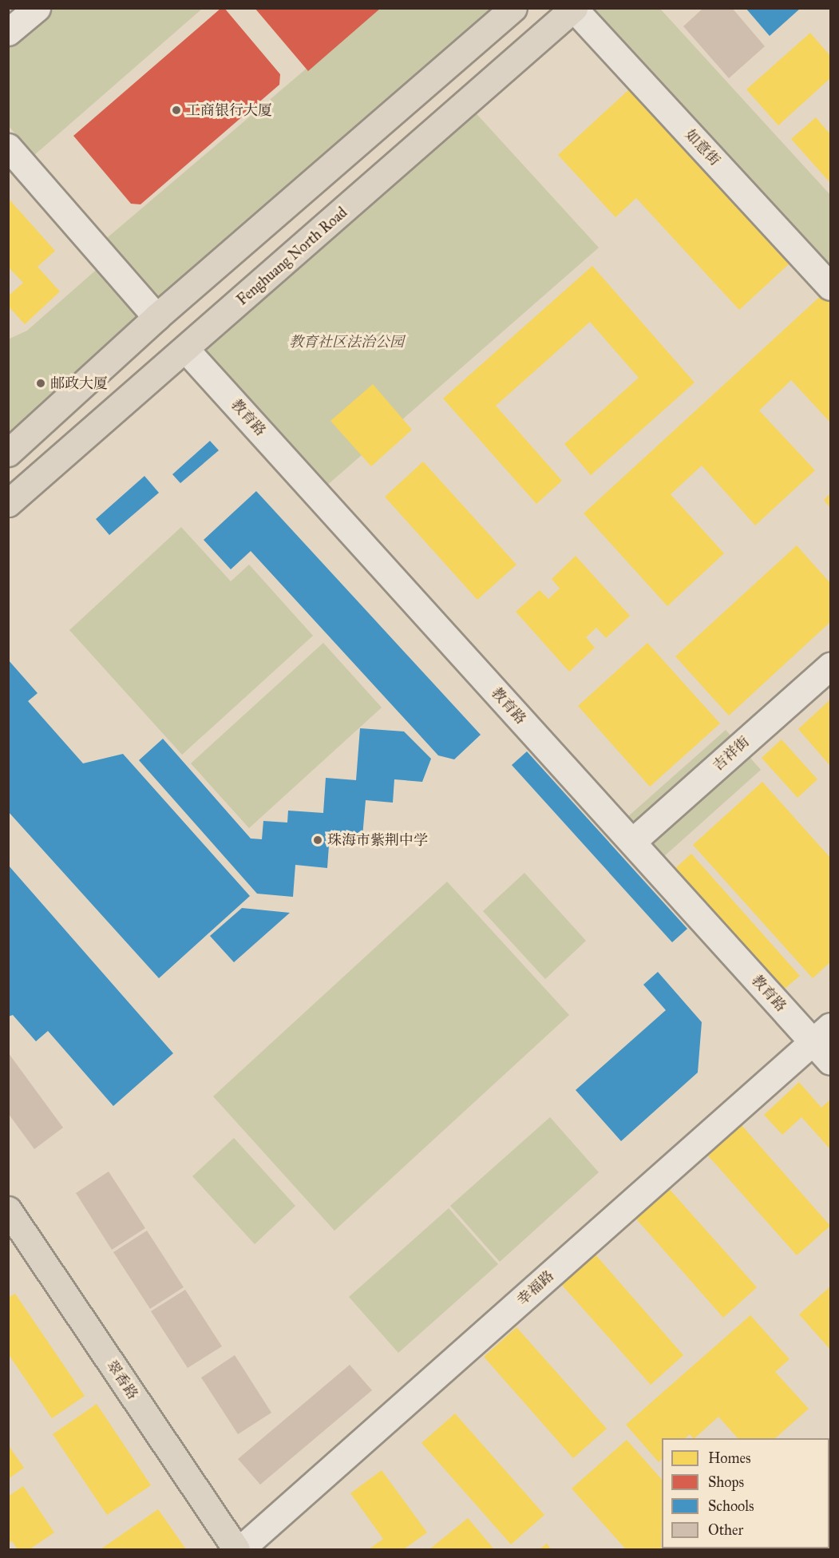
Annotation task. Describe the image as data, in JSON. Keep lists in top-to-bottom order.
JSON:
{
  "streets": {
    "main road": ["Fenghuang North Road", "翠香路"],
    "street": [
      "如意街",
      "教育路",
      "吉祥街",
      "幸福路"
    ]
  },
  "crossings": [
    ["如意街", "Fenghuang North Road"],
    ["Fenghuang North Road", "教育路"],
    ["教育路", "吉祥街"],
    ["教育路", "幸福路"]
  ],
  "parks": ["教育社区法治公园"],
  "places": ["工商银行大厦", "邮政大厦", "珠海市紫荆中学"],
  "legend": [
    "Homes",
    "Shops",
    "Schools",
    "Other"
  ]
}
